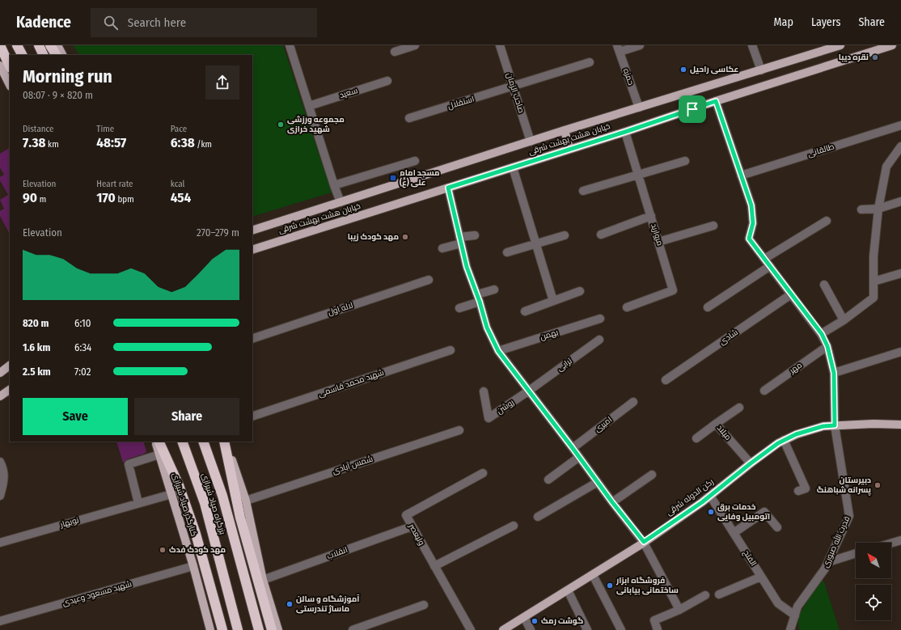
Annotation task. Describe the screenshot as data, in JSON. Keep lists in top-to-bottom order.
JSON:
{
  "streets": {
    "highway": ["بزرگراه صیاد شیرازی"],
    "main road": ["خیابان هشت بهشت شرقی", "رکن الدوله شرقی", "کنارگذر صیاد شیرازی"],
    "street": [
      "حمزه",
      "سعید",
      "صاحب الزمان",
      "استقلال",
      "طالقانی",
      "مروارید",
      "لاله اول",
      "بهمن",
      "شادی",
      "ترابی",
      "مهر",
      "شهید محمد قاسمی",
      "روشن",
      "امیری",
      "میلاد",
      "شمس آبادی",
      "نوبهار",
      "ولیعصر",
      "قدرت الله صبوری",
      "انقلاب",
      "الفتح",
      "شهید مسعود وعیدی"
    ]
  },
  "crossings": [
    ["حمزه", "خیابان هشت بهشت شرقی"],
    ["صاحب الزمان", "استقلال"],
    ["صاحب الزمان", "خیابان هشت بهشت شرقی"],
    ["خیابان هشت بهشت شرقی", "مروارید"],
    ["طالقانی", "قدرت الله صبوری"],
    ["شادی", "قدرت الله صبوری"],
    ["ترابی", "روشن"],
    ["مهر", "قدرت الله صبوری"],
    ["میلاد", "رکن الدوله شرقی"],
    ["رکن الدوله شرقی", "قدرت الله صبوری"],
    ["رکن الدوله شرقی", "الفتح"],
    ["کنارگذر صیاد شیرازی", "نوبهار"],
    ["کنارگذر صیاد شیرازی", "شهید مسعود وعیدی"],
    ["ولیعصر", "انقلاب"],
    ["قدرت الله صبوری", "الفتح"]
  ],
  "places": {
    "other": [
      "نقره دیبا",
      "عکاسی راحیل",
      "مجموعه ورزشی شهید خرازی",
      "مهد کودک زیبا",
      "دبیرستان پسرانه شباهنگ",
      "خدمات برق اتومبیل وفایی",
      "مهد کودک فدک",
      "فروشگاه ابزار ساختمانی بیابانی",
      "آموزشگاه و سالن ماساژ تندرستی",
      "گوشت رمک"
    ],
    "transit": ["مسجد امام علی (ع)"]
  },
  "north": "top left",
  "page": {
    "header": "Kadence",
    "search": "Search here",
    "nav": ["Map", "Layers", "Share"],
    "heading": ["Morning run", "08:07 · 9 × 820 m"],
    "stats": [
      ["Distance", "7.38 km"],
      ["Time", "48:57"],
      ["Pace", "6:38 /km"],
      ["Elevation", "90 m"],
      ["Heart rate", "170 bpm"],
      ["kcal", "454"]
    ],
    "chart": ["Elevation", "270–279 m"],
    "list": [
      {
        "name": "820 m",
        "note": "6:10"
      },
      {
        "name": "1.6 km",
        "note": "6:34"
      },
      {
        "name": "2.5 km",
        "note": "7:02"
      }
    ],
    "buttons": ["Save", "Share"]
  }
}
